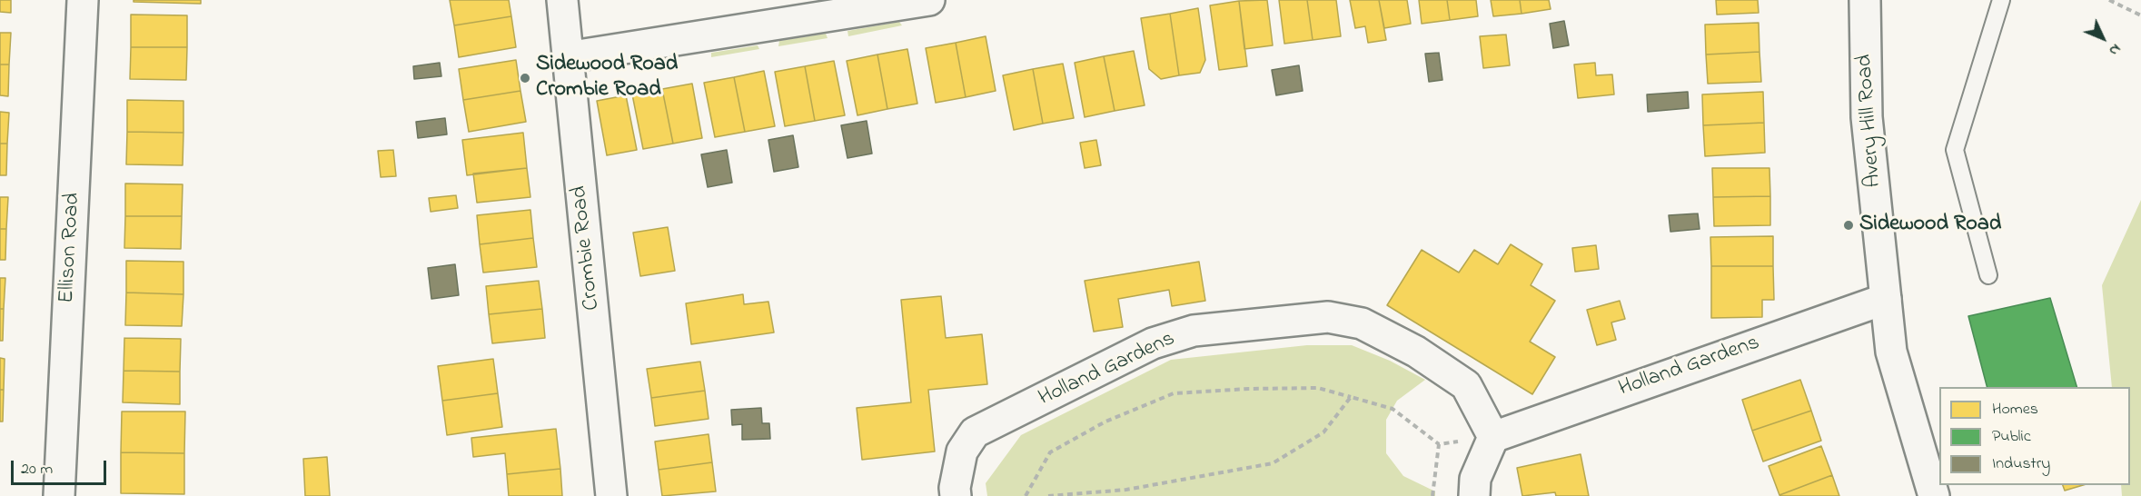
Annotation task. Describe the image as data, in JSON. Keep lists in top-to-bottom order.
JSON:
{
  "streets": {
    "street": [
      "Avery Hill Road",
      "Ellison Road",
      "Crombie Road",
      "Holland Gardens"
    ]
  },
  "crossings": [
    ["Avery Hill Road", "Holland Gardens"]
  ],
  "places": ["Sidewood Road Crombie Road", "Sidewood Road"],
  "legend": ["Homes", "Public", "Industry"],
  "scale_bar": "20 m",
  "north": "bottom right"
}
